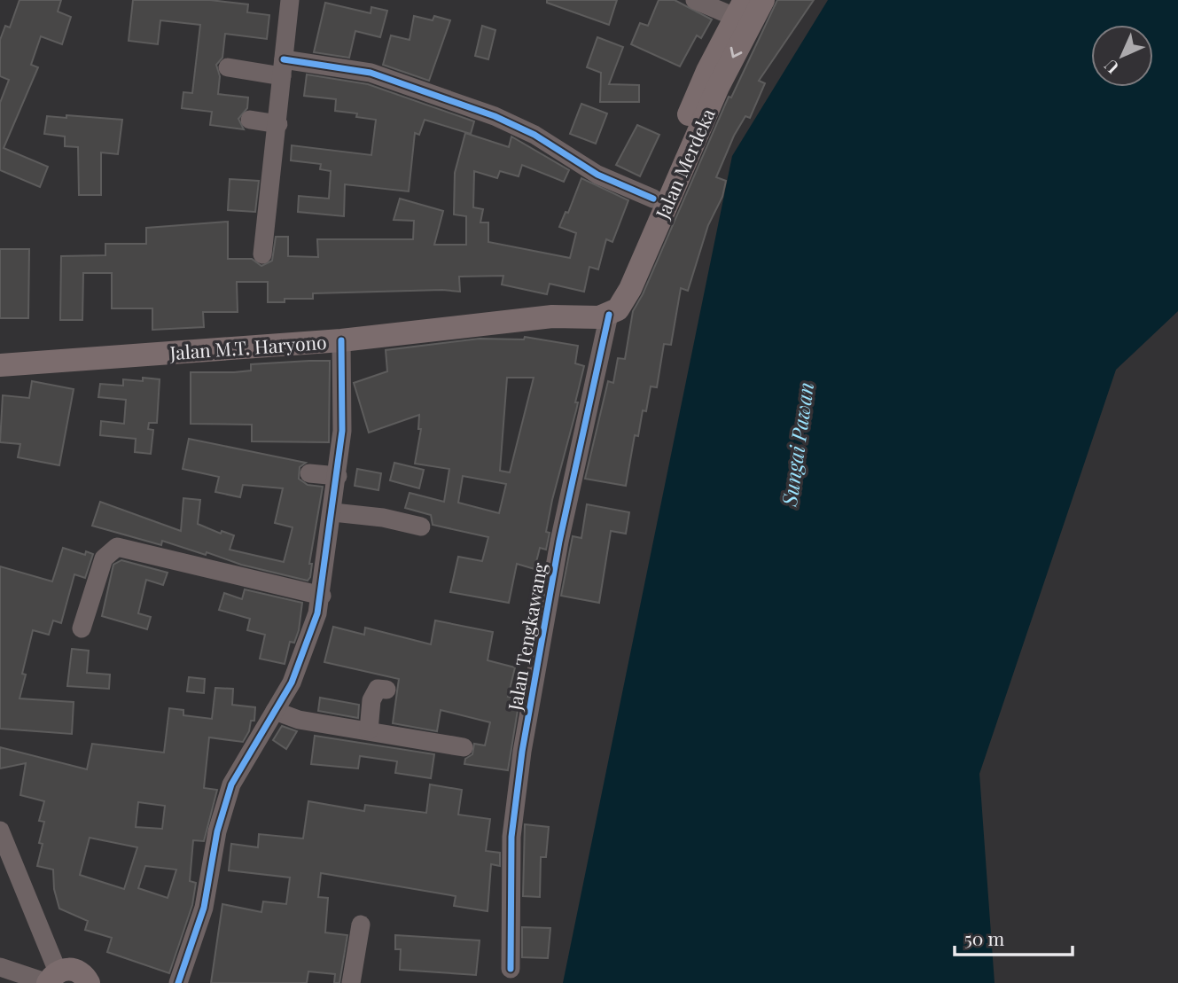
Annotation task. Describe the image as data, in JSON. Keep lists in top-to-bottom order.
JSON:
{
  "streets": {
    "main road": ["Jalan Merdeka", "Jalan M.T. Haryono"],
    "street": ["Jalan Tengkawang"]
  },
  "crossings": [
    ["Jalan Merdeka", "Jalan M.T. Haryono"],
    ["Jalan Merdeka", "Jalan Tengkawang"],
    ["Jalan M.T. Haryono", "Jalan Tengkawang"]
  ],
  "water": ["Sungai Pawan"],
  "scale_bar": "50 m",
  "north": "bottom left"
}
